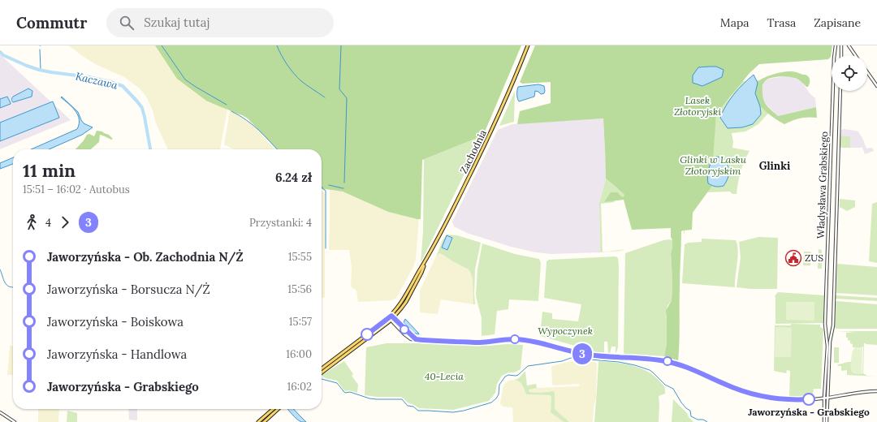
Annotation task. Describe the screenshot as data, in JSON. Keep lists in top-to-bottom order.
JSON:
{
  "streets": {
    "main road": ["Zachodnia"],
    "street": ["Władysława Grabskiego"]
  },
  "districts": ["Glinki"],
  "water": ["Kaczawa"],
  "parks": [
    "Lasek Złotoryjski",
    "Glinki w Lasku Złotoryjskim",
    "Wypoczynek",
    "40-Lecia"
  ],
  "places": {
    "public building": ["ZUS"],
    "other": ["Jaworzyńska - Grabskiego"]
  },
  "lines": ["bus line 3"],
  "page": {
    "header": "Commutr",
    "search": "Szukaj tutaj",
    "nav": ["Mapa", "Trasa", "Zapisane"],
    "on_map": "3",
    "heading": ["11 min", "15:51 – 16:02 · Autobus", "6.24 zł"],
    "legs": ["4", "3", "Przystanki: 4"],
    "list": [
      {
        "name": "Jaworzyńska - Ob. Zachodnia N/Ż",
        "value": "15:55"
      },
      {
        "name": "Jaworzyńska - Borsucza N/Ż",
        "value": "15:56"
      },
      {
        "name": "Jaworzyńska - Boiskowa",
        "value": "15:57"
      },
      {
        "name": "Jaworzyńska - Handlowa",
        "value": "16:00"
      },
      {
        "name": "Jaworzyńska - Grabskiego",
        "value": "16:02"
      }
    ]
  }
}
